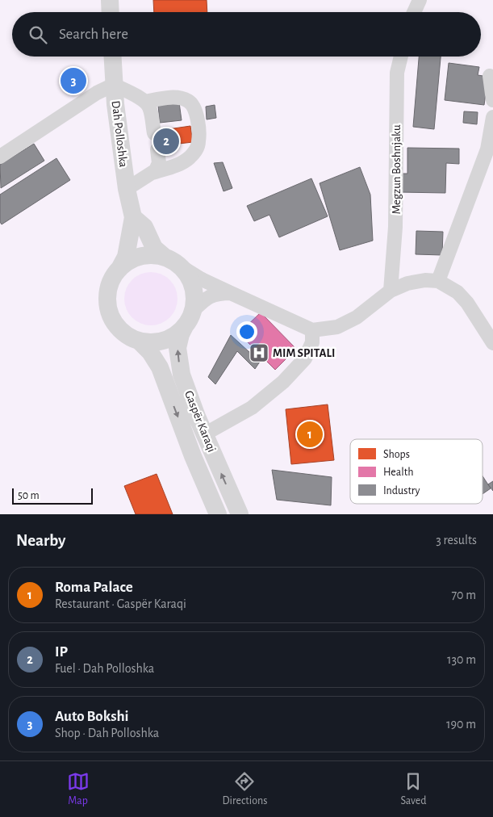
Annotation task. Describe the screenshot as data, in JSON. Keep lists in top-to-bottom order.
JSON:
{
  "streets": {
    "main road": ["Dah Polloshka", "Gaspër Karaqi"],
    "street": ["Megzun Boshnjaku"]
  },
  "crossings": [
    ["Dah Polloshka", "Gaspër Karaqi"]
  ],
  "places": {
    "hospital": ["MIM SPITALI"]
  },
  "legend": ["Shops", "Health", "Industry"],
  "scale_bar": "50 m",
  "page": {
    "search": "Search here",
    "pins": ["3", "2", "1"],
    "scale": "50 m",
    "heading": ["Nearby", "3 results"],
    "list": [
      {
        "mark": "1",
        "name": "Roma Palace",
        "note": "Restaurant · Gaspër Karaqi",
        "value": "70 m"
      },
      {
        "mark": "2",
        "name": "IP",
        "note": "Fuel · Dah Polloshka",
        "value": "130 m"
      },
      {
        "mark": "3",
        "name": "Auto Bokshi",
        "note": "Shop · Dah Polloshka",
        "value": "190 m"
      }
    ],
    "nav": ["Map", "Directions", "Saved"]
  }
}
